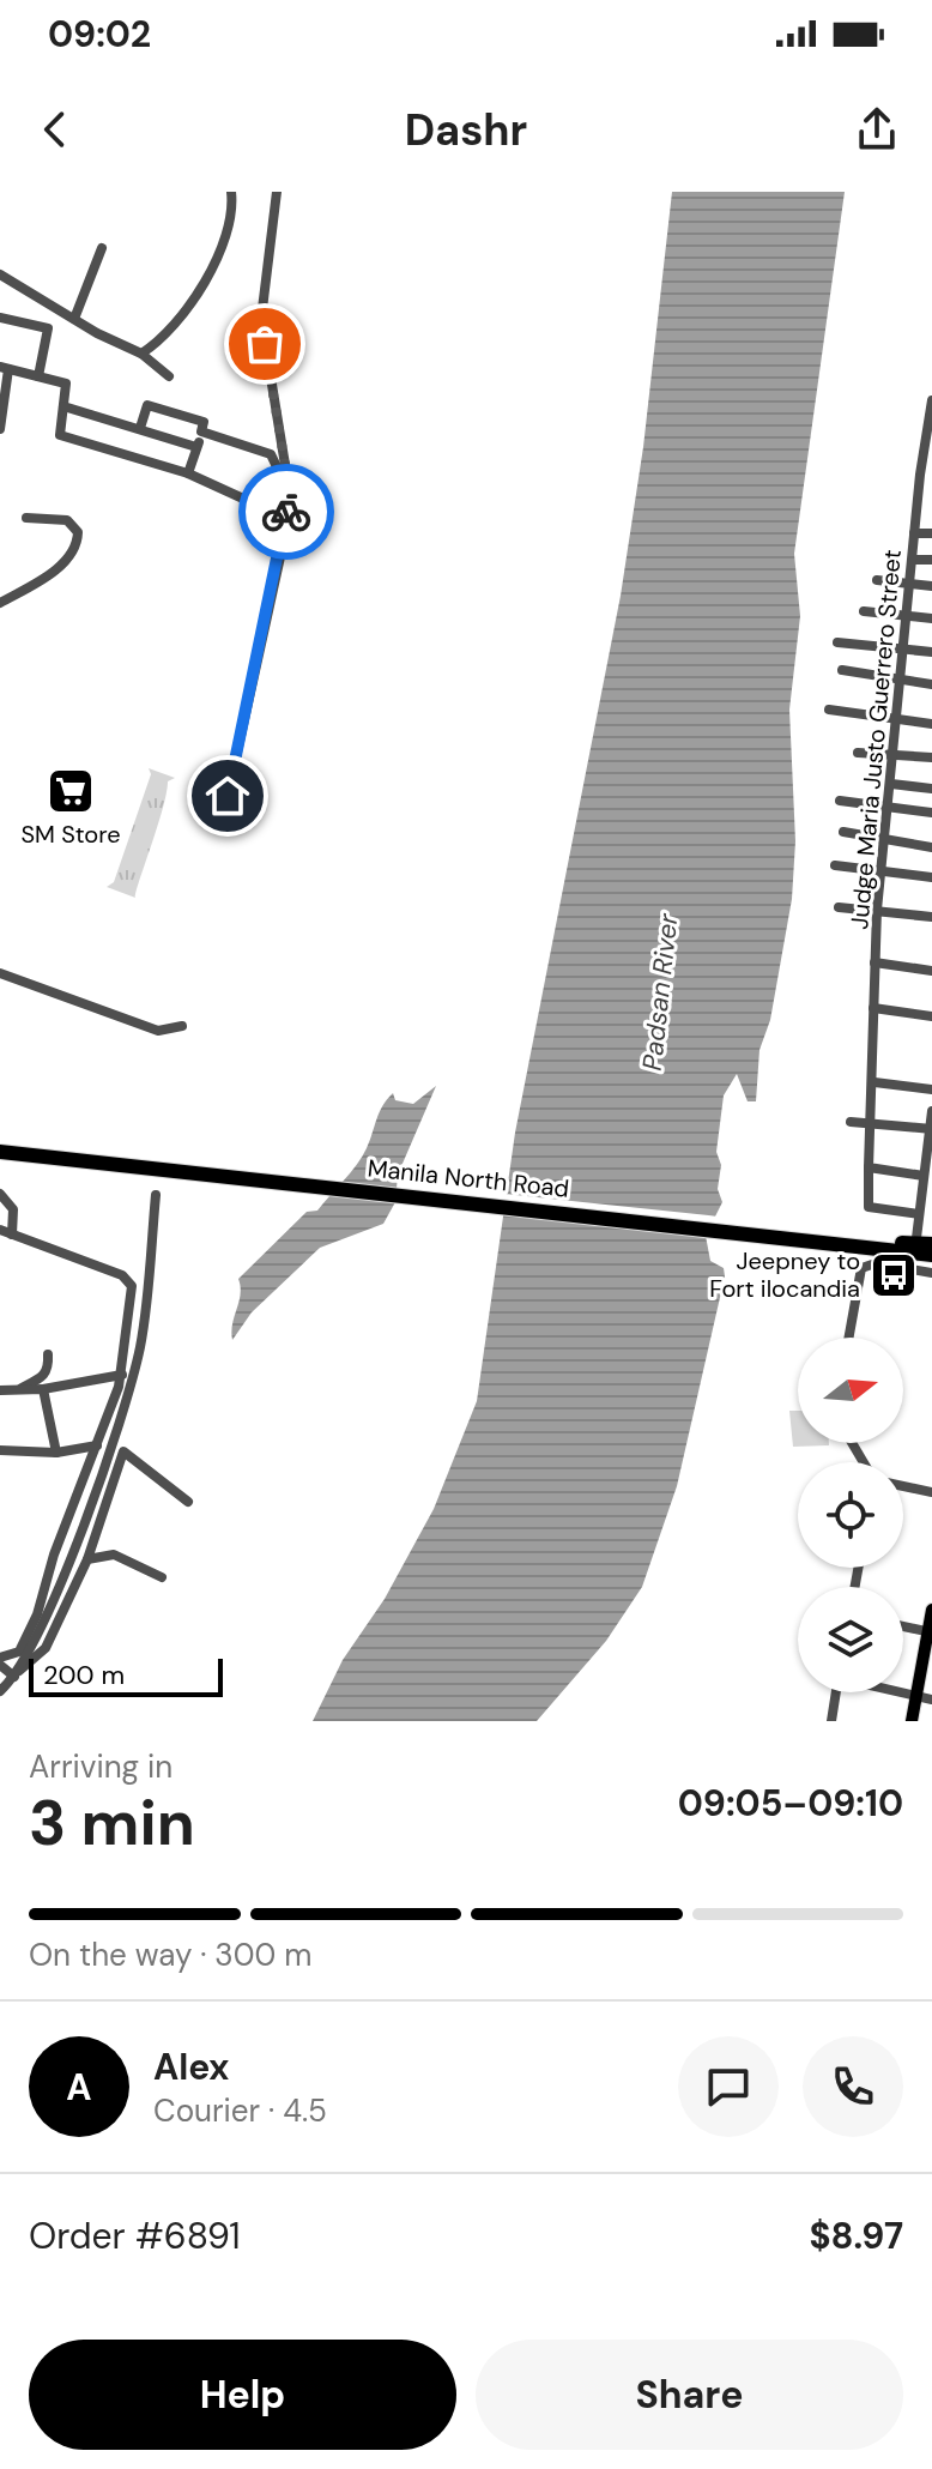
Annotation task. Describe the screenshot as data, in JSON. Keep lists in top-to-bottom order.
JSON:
{
  "streets": {
    "highway": ["Manila North Road"],
    "street": ["Judge Maria Justo Guerrero Street"]
  },
  "water": ["Padsan River"],
  "places": {
    "supermarket": ["SM Store"],
    "bus stop": ["Jeepney to Fort ilocandia"]
  },
  "scale_bar": "200 m",
  "north": "right",
  "page": {
    "status": "09:02",
    "header": "Dashr",
    "scale": "200 m",
    "heading": ["3 min", "Arriving in", "09:05–09:10"],
    "panel": [
      "Alex",
      "Courier · 4.5",
      "Order #6891",
      "$8.97"
    ],
    "bar": "On the way · 300 m",
    "round": "A",
    "buttons": ["Help", "Share"]
  }
}
